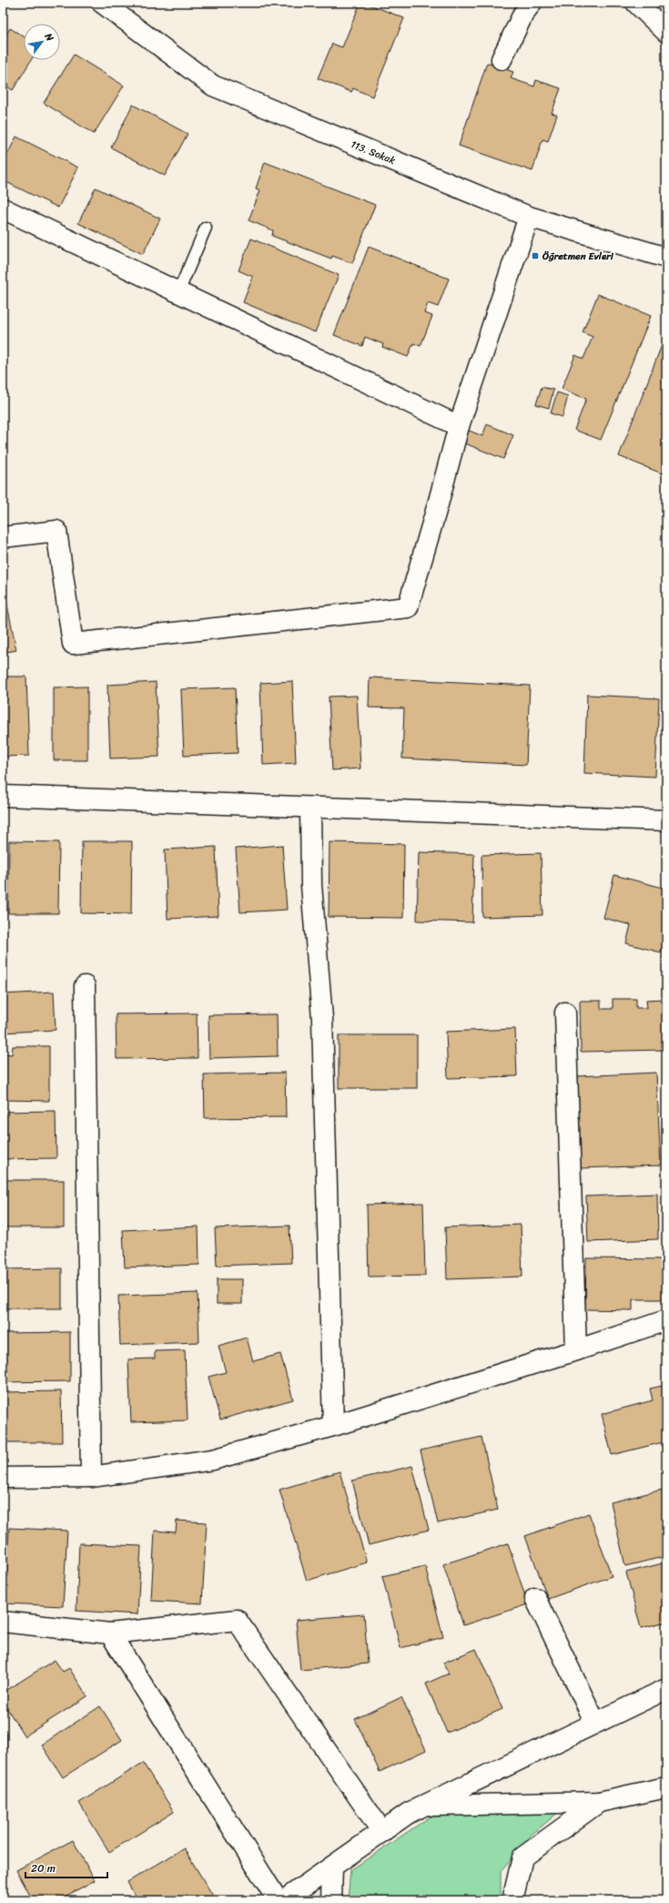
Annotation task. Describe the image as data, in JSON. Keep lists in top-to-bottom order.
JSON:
{
  "streets": {
    "street": ["113. Sokak"]
  },
  "places": {
    "transit": ["Öğretmen Evleri"]
  },
  "scale_bar": "20 m",
  "north": "top right"
}
